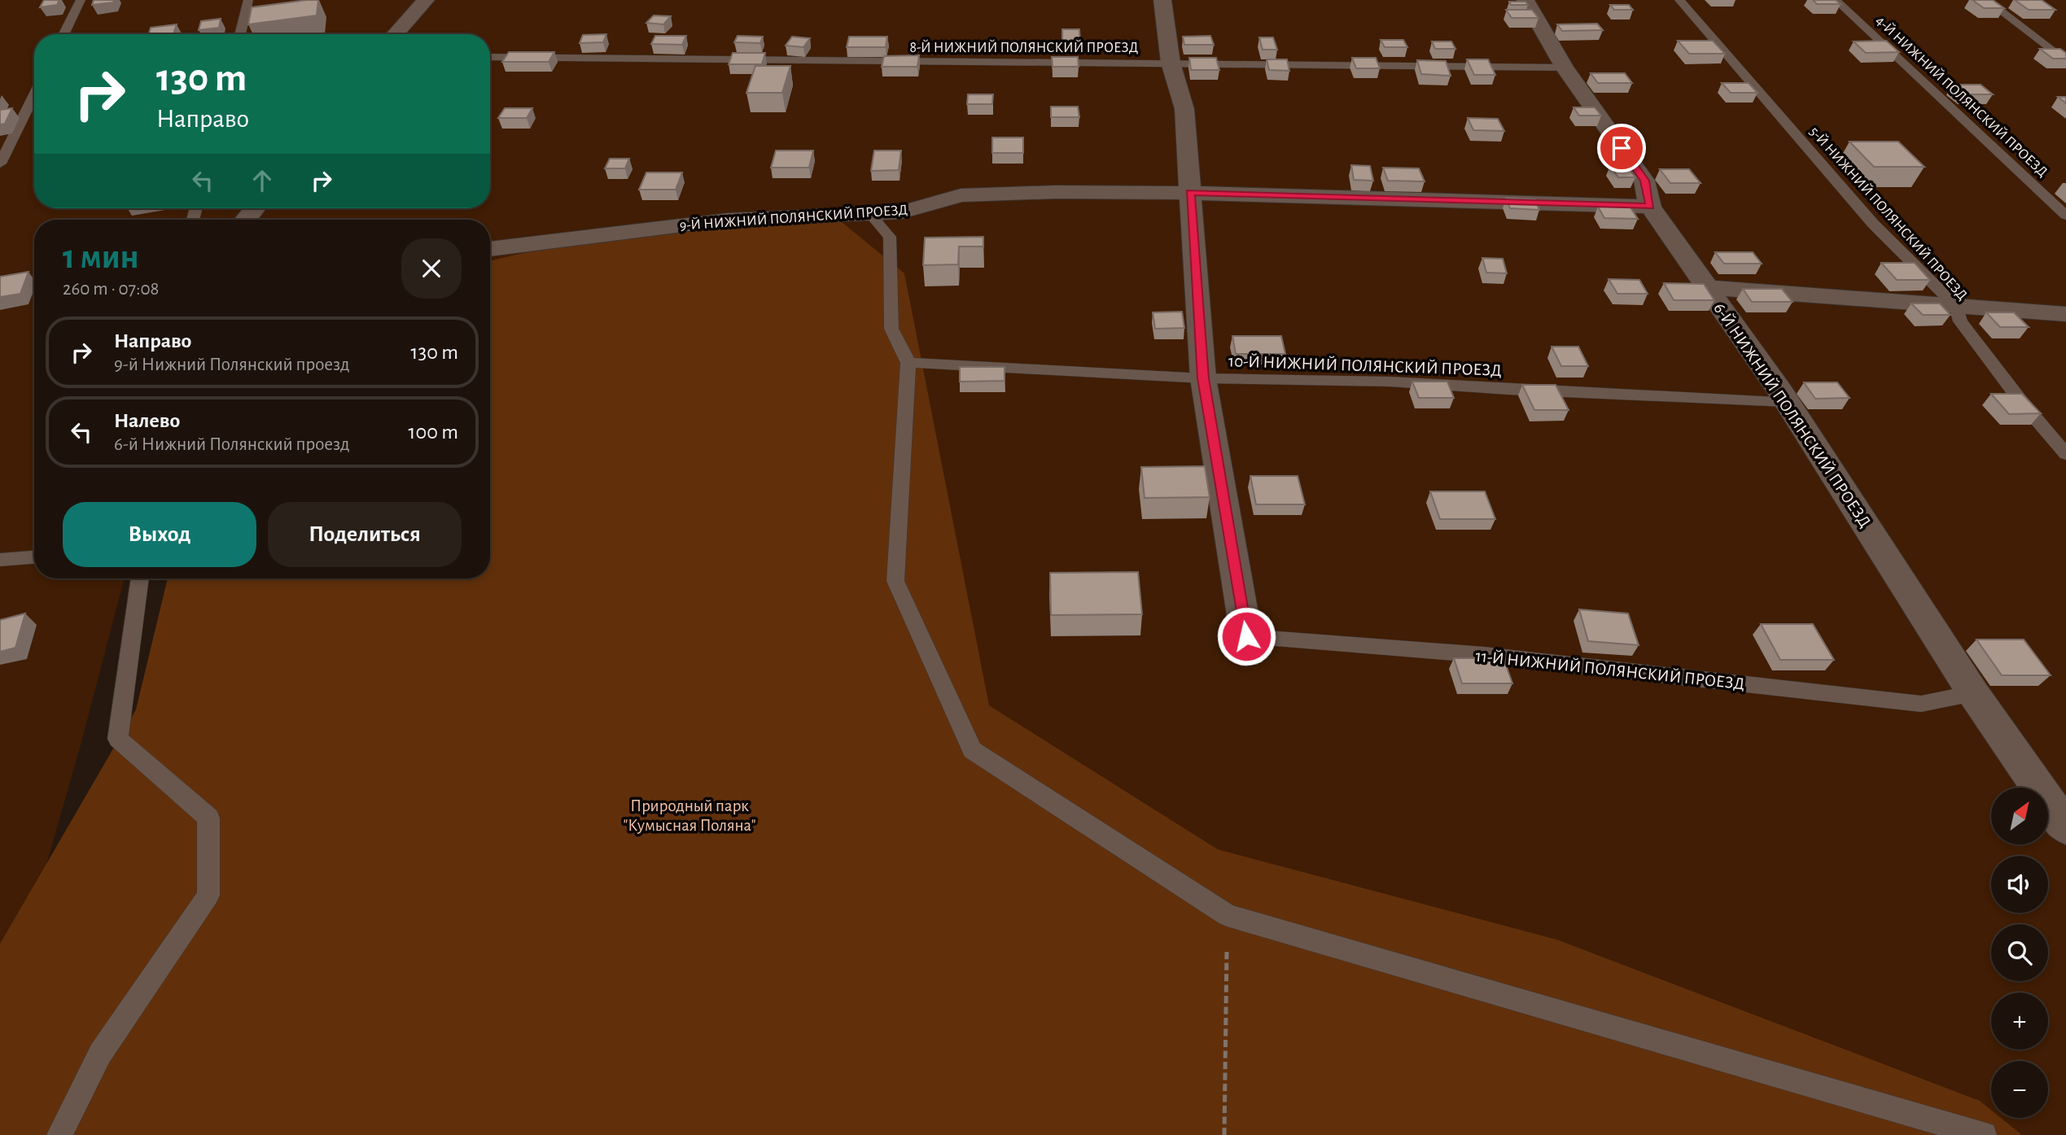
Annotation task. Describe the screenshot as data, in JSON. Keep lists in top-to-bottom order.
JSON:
{
  "streets": {
    "street": ["9-Й НИЖНИЙ ПОЛЯНСКИЙ ПРОЕЗД", "6-Й НИЖНИЙ ПОЛЯНСКИЙ ПРОЕЗД"],
    "lane": [
      "8-Й НИЖНИЙ ПОЛЯНСКИЙ ПРОЕЗД",
      "4-Й НИЖНИЙ ПОЛЯНСКИЙ ПРОЕЗД",
      "5-Й НИЖНИЙ ПОЛЯНСКИЙ ПРОЕЗД",
      "10-Й НИЖНИЙ ПОЛЯНСКИЙ ПРОЕЗД",
      "11-Й НИЖНИЙ ПОЛЯНСКИЙ ПРОЕЗД"
    ]
  },
  "crossings": [
    ["8-Й НИЖНИЙ ПОЛЯНСКИЙ ПРОЕЗД", "6-Й НИЖНИЙ ПОЛЯНСКИЙ ПРОЕЗД"],
    ["9-Й НИЖНИЙ ПОЛЯНСКИЙ ПРОЕЗД", "6-Й НИЖНИЙ ПОЛЯНСКИЙ ПРОЕЗД"],
    ["10-Й НИЖНИЙ ПОЛЯНСКИЙ ПРОЕЗД", "6-Й НИЖНИЙ ПОЛЯНСКИЙ ПРОЕЗД"],
    ["6-Й НИЖНИЙ ПОЛЯНСКИЙ ПРОЕЗД", "11-Й НИЖНИЙ ПОЛЯНСКИЙ ПРОЕЗД"]
  ],
  "parks": ["Природный парк \"Кумысная Поляна\""],
  "north": "top right",
  "page": {
    "turn": ["130 m", "Направо"],
    "heading": ["1 мин", "260 m · 07:08"],
    "list": [
      {
        "name": "Направо",
        "note": "9-й Нижний Полянский проезд",
        "value": "130 m"
      },
      {
        "name": "Налево",
        "note": "6-й Нижний Полянский проезд",
        "value": "100 m"
      }
    ],
    "buttons": ["Выход", "Поделиться"],
    "map_buttons": ["+", "−"]
  }
}
